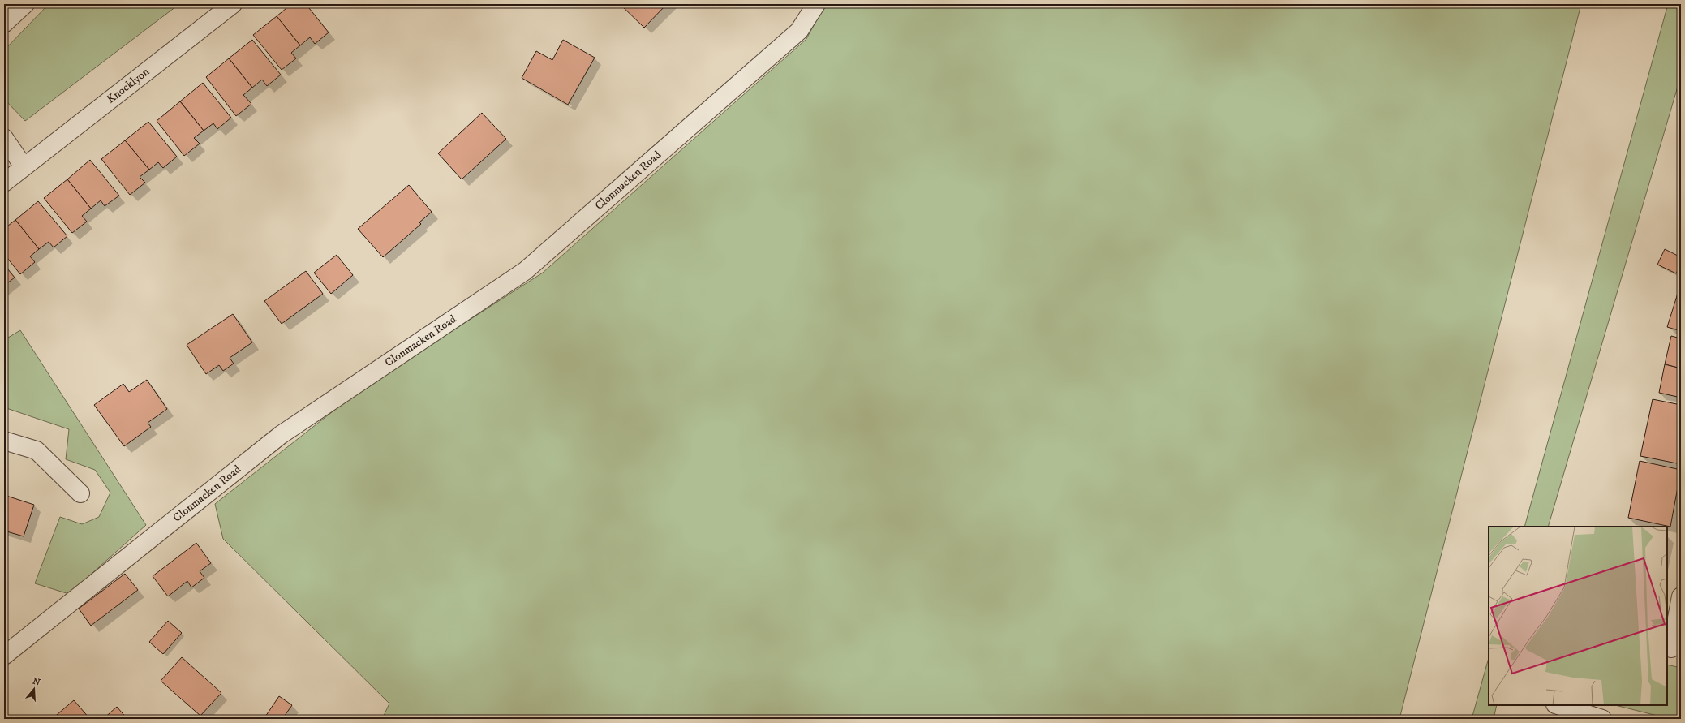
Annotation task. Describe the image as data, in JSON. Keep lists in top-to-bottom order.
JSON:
{
  "streets": {
    "street": ["Knocklyon", "Clonmacken Road"]
  },
  "north": "top"
}
